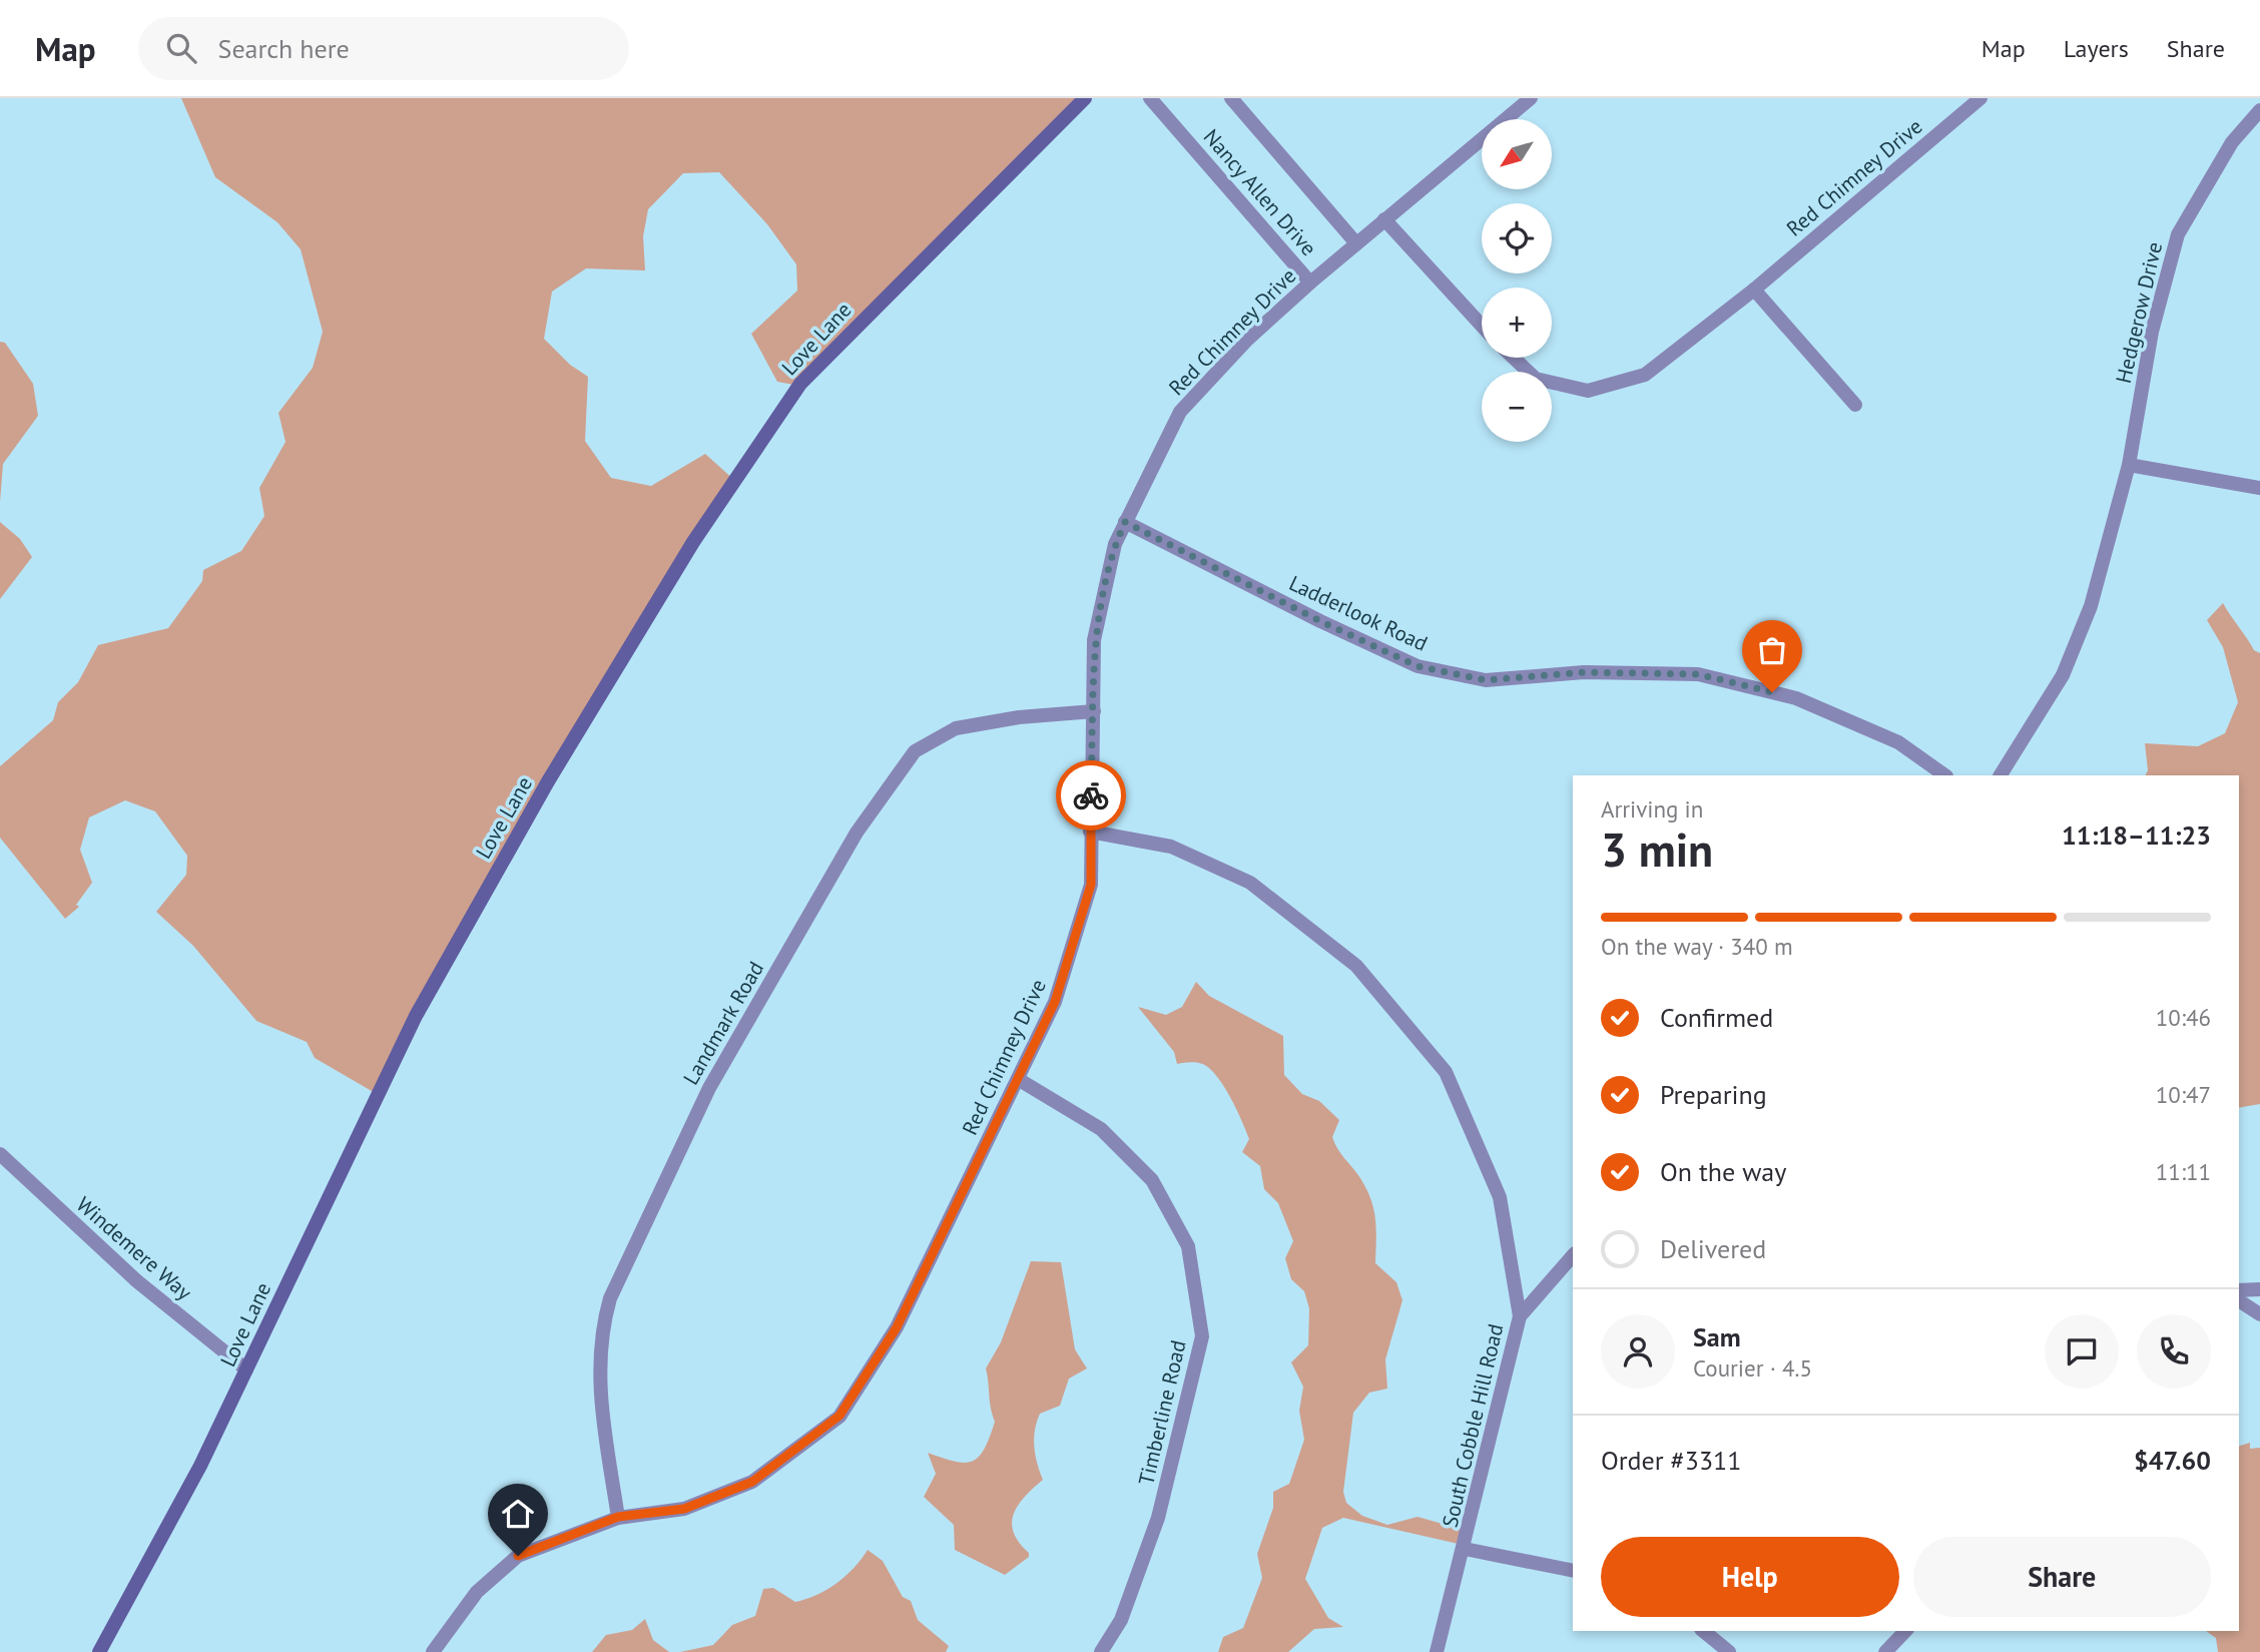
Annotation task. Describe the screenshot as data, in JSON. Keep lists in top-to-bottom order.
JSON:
{
  "streets": {
    "street": [
      "Red Chimney Drive",
      "Nancy Allen Drive",
      "Hedgerow Drive",
      "Love Lane",
      "Ladderlook Road",
      "Landmark Road",
      "Windemere Way",
      "Timberline Road",
      "South Cobble Hill Road"
    ]
  },
  "crossings": [
    ["Red Chimney Drive", "Nancy Allen Drive"],
    ["Red Chimney Drive", "Ladderlook Road"],
    ["Red Chimney Drive", "Landmark Road"],
    ["Red Chimney Drive", "Timberline Road"],
    ["Red Chimney Drive", "South Cobble Hill Road"],
    ["Love Lane", "Windemere Way"]
  ],
  "north": "bottom left",
  "page": {
    "header": "Map",
    "search": "Search here",
    "nav": ["Map", "Layers", "Share"],
    "map_buttons": ["+", "−"],
    "heading": ["3 min", "Arriving in", "11:18–11:23"],
    "panel": [
      "Sam",
      "Courier · 4.5",
      "Order #3311",
      "$47.60"
    ],
    "bar": "On the way · 340 m",
    "list": [
      ["Confirmed", "10:46"],
      ["Preparing", "10:47"],
      ["On the way", "11:11"],
      "Delivered"
    ],
    "buttons": ["Help", "Share"]
  }
}
